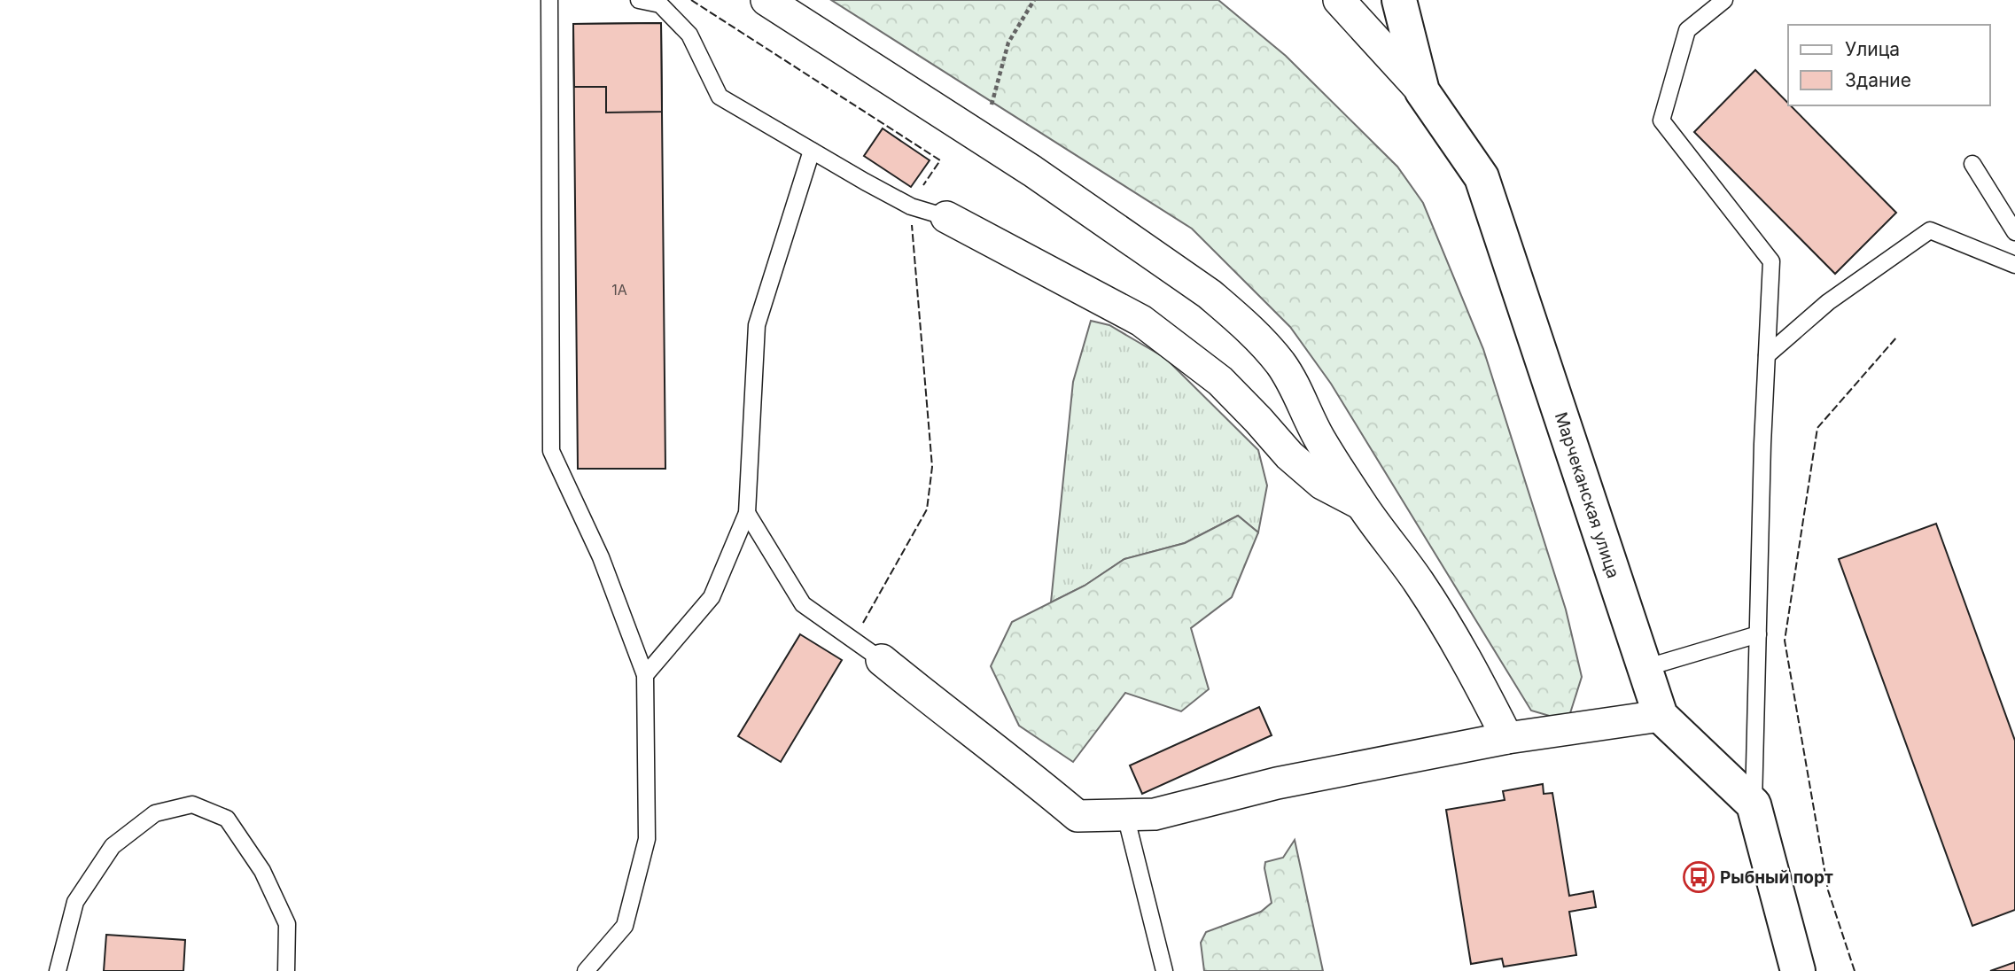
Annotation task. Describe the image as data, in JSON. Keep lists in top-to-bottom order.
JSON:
{
  "streets": {
    "street": ["Марчеканская улица"]
  },
  "places": {
    "bus stop": ["Рыбный порт"]
  },
  "house_numbers": ["1А"],
  "legend": ["Улица", "Здание"]
}
